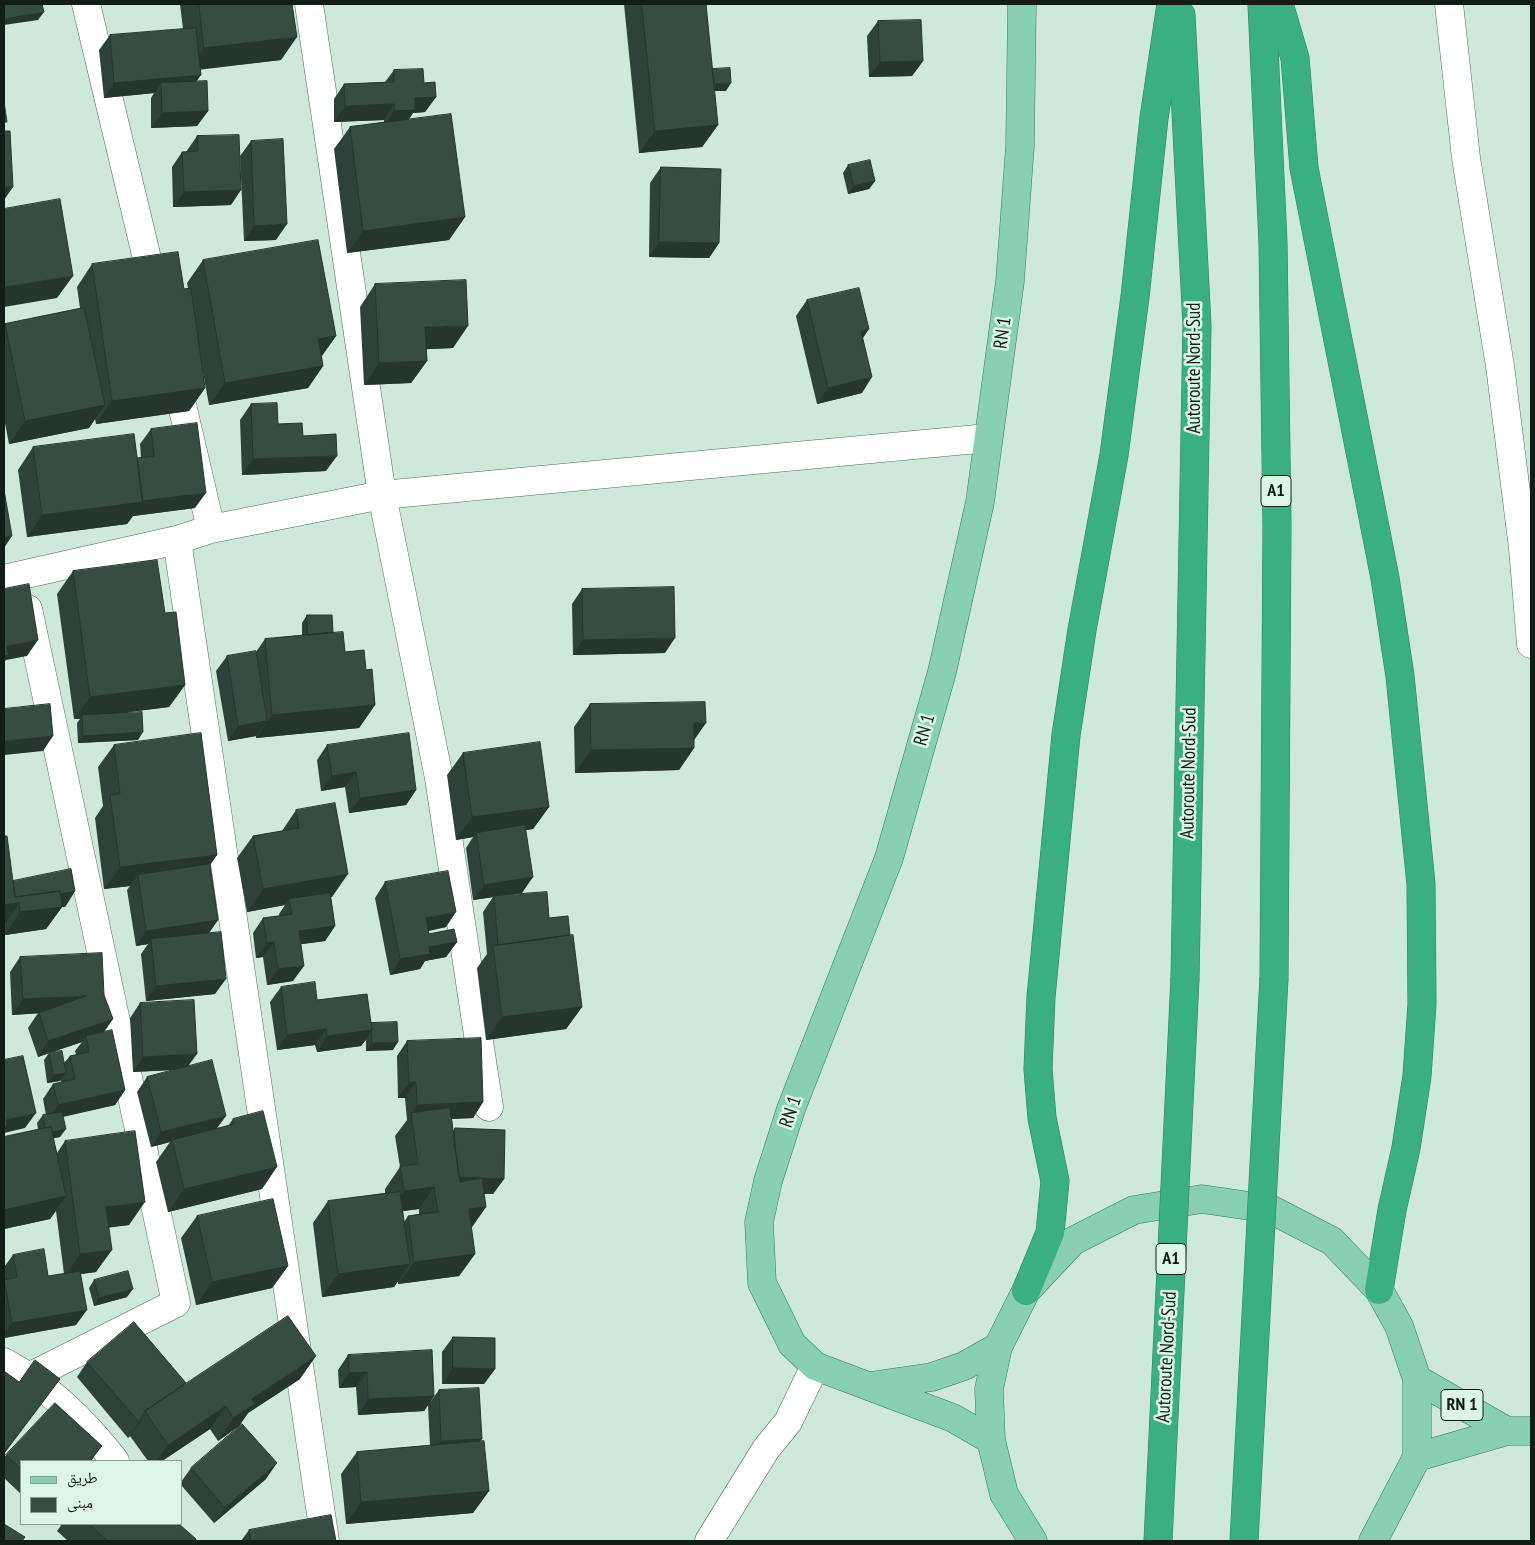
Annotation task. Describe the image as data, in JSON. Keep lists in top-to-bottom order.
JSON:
{
  "streets": {
    "highway": ["Autoroute Nord-Sud", "A1"],
    "main road": ["RN 1"]
  },
  "legend": ["طريق", "مبنى"]
}
